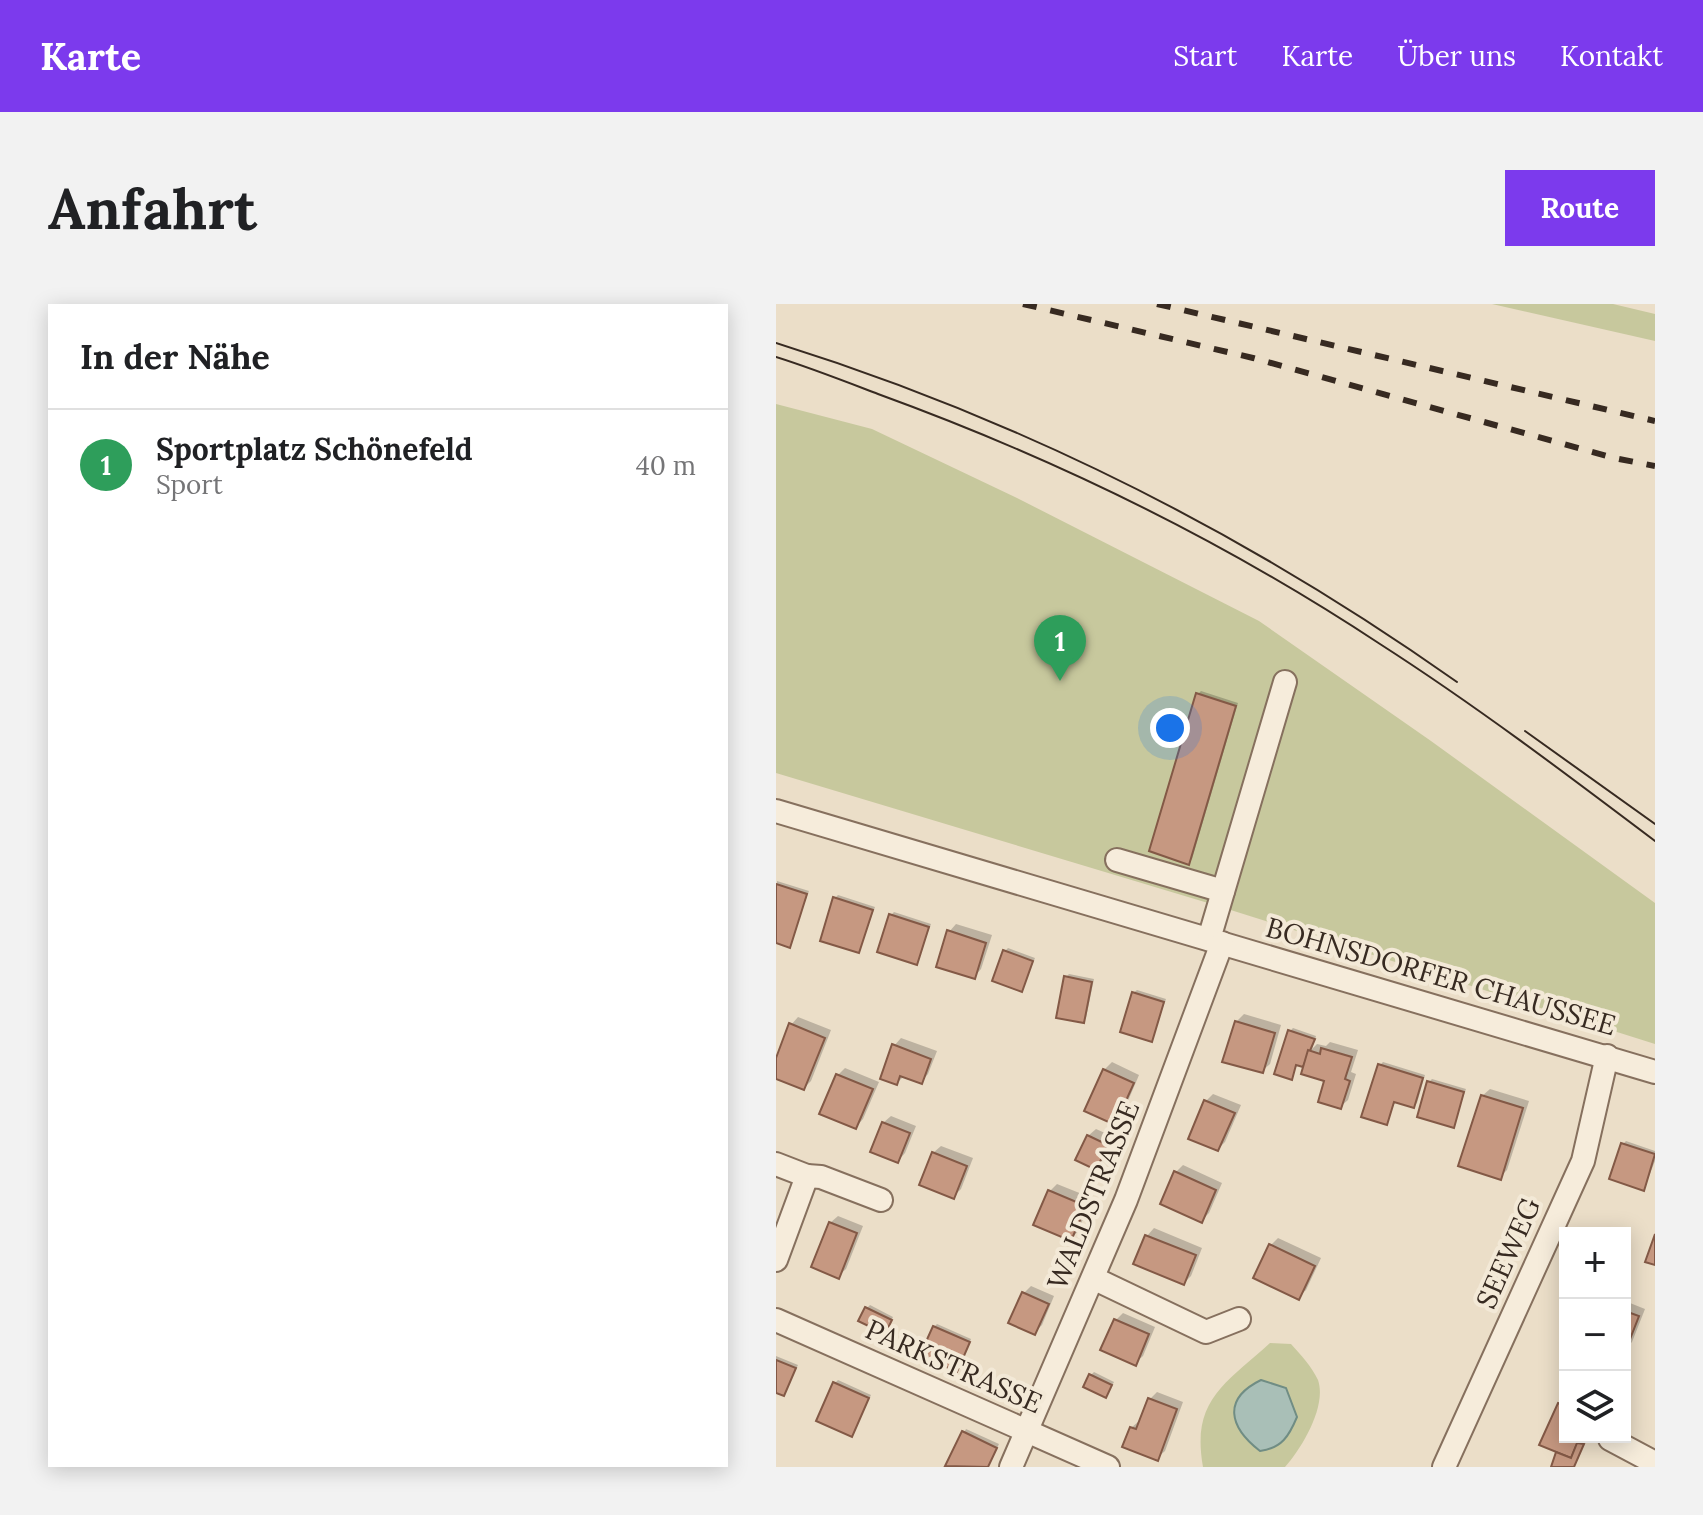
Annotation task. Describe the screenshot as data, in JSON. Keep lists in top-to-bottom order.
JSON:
{
  "streets": {
    "street": [
      "BOHNSDORFER CHAUSSEE",
      "WALDSTRASSE",
      "SEEWEG",
      "PARKSTRASSE"
    ]
  },
  "crossings": [
    ["BOHNSDORFER CHAUSSEE", "WALDSTRASSE"],
    ["BOHNSDORFER CHAUSSEE", "SEEWEG"],
    ["WALDSTRASSE", "PARKSTRASSE"]
  ],
  "page": {
    "header": "Karte",
    "nav": [
      "Start",
      "Karte",
      "Über uns",
      "Kontakt"
    ],
    "buttons": "Route",
    "title": "Anfahrt",
    "heading": "In der Nähe",
    "list": [
      {
        "mark": "1",
        "name": "Sportplatz Schönefeld",
        "note": "Sport",
        "value": "40 m"
      }
    ],
    "pins": "1",
    "map_buttons": ["+", "−"]
  }
}
